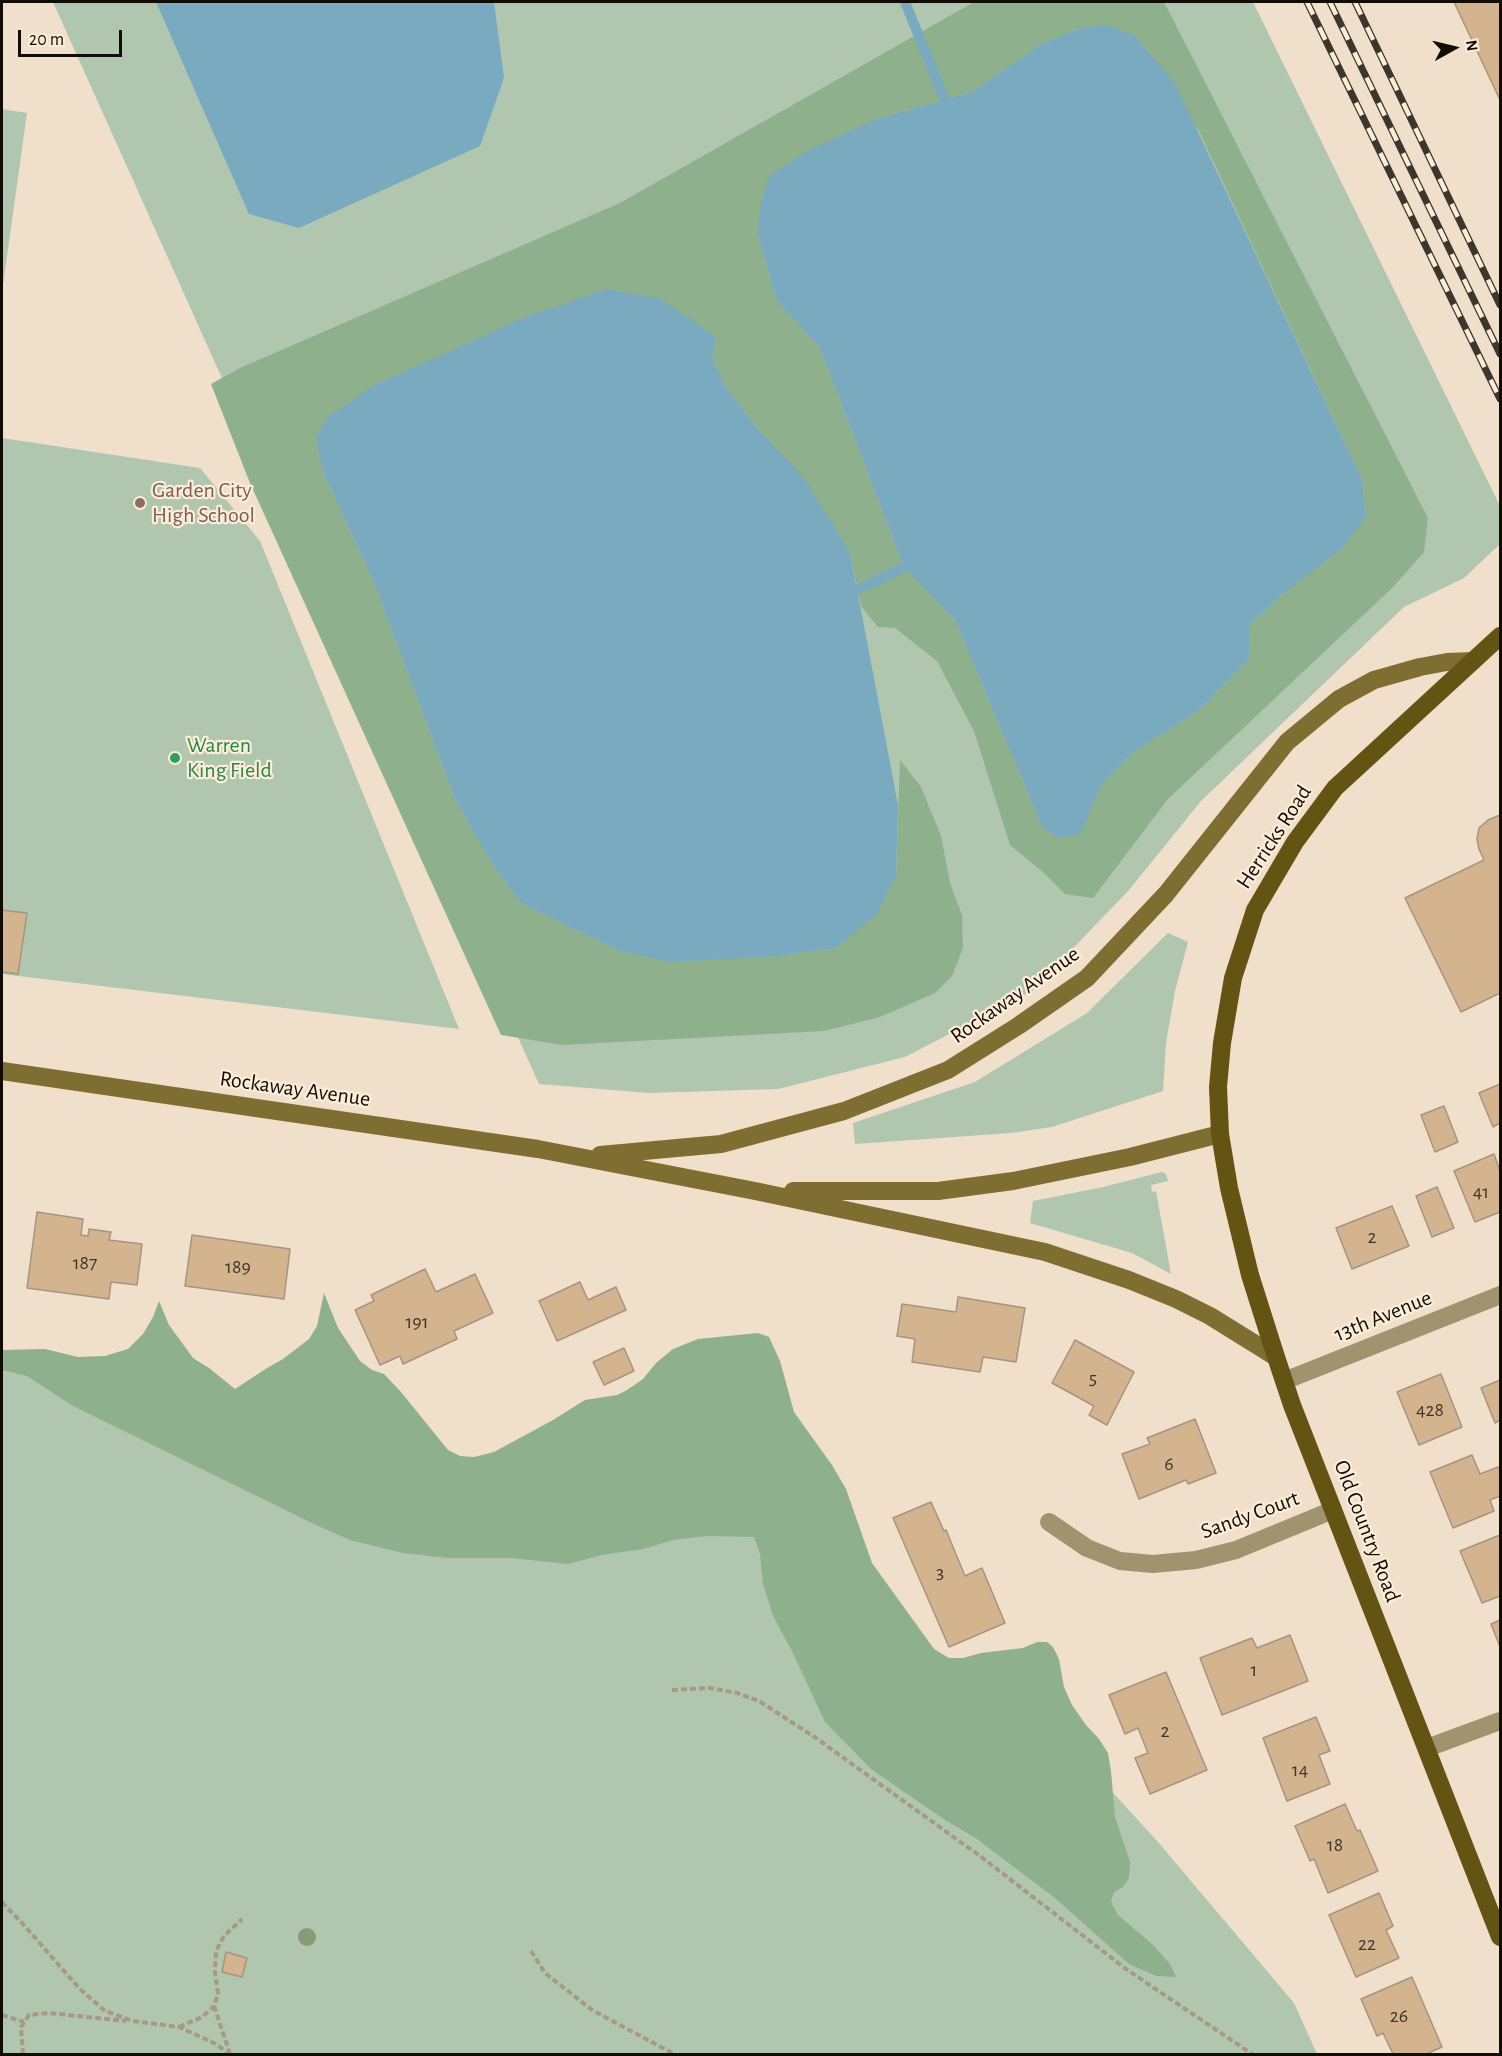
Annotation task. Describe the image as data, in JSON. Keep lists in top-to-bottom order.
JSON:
{
  "streets": {
    "main road": ["Herricks Road", "Rockaway Avenue", "Old Country Road"],
    "street": ["13th Avenue", "Sandy Court"]
  },
  "crossings": [
    ["Herricks Road", "Rockaway Avenue"],
    ["Herricks Road", "Old Country Road"],
    ["Rockaway Avenue", "Old Country Road"],
    ["13th Avenue", "Old Country Road"],
    ["Sandy Court", "Old Country Road"]
  ],
  "places": ["Garden City High School", "Warren King Field"],
  "house_numbers": [
    "41",
    "2",
    "187",
    "189",
    "191",
    "5",
    "428",
    "6",
    "3",
    "1",
    "2",
    "14",
    "18",
    "22",
    "26"
  ],
  "scale_bar": "20 m",
  "north": "right"
}
